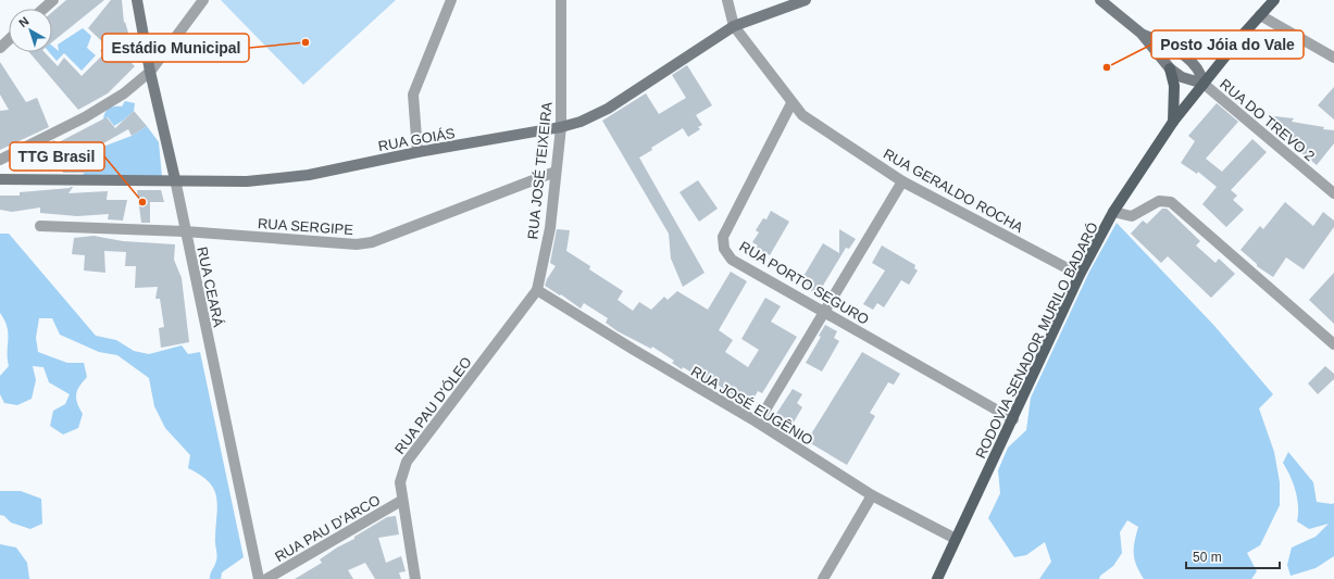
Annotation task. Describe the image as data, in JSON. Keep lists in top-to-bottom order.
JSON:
{
  "streets": {
    "main road": ["RODOVIA SENADOR MURILO BADARÓ"],
    "street": [
      "RUA DO TREVO 2",
      "RUA GOIÁS",
      "RUA JOSÉ TEIXEIRA",
      "RUA GERALDO ROCHA",
      "RUA SERGIPE",
      "RUA PORTO SEGURO",
      "RUA CEARÁ",
      "RUA PAU D'ÓLEO",
      "RUA JOSÉ EUGÊNIO",
      "RUA PAU D'ARCO"
    ]
  },
  "crossings": [
    ["RUA DO TREVO 2", "RODOVIA SENADOR MURILO BADARÓ"],
    ["RUA GOIÁS", "RUA JOSÉ TEIXEIRA"],
    ["RUA GOIÁS", "RUA GERALDO ROCHA"],
    ["RUA GOIÁS", "RUA CEARÁ"],
    ["RUA JOSÉ TEIXEIRA", "RUA SERGIPE"],
    ["RUA JOSÉ TEIXEIRA", "RUA PAU D'ÓLEO"],
    ["RUA JOSÉ TEIXEIRA", "RUA JOSÉ EUGÊNIO"],
    ["RUA GERALDO ROCHA", "RUA PORTO SEGURO"],
    ["RUA GERALDO ROCHA", "RODOVIA SENADOR MURILO BADARÓ"],
    ["RUA SERGIPE", "RUA CEARÁ"],
    ["RUA PORTO SEGURO", "RODOVIA SENADOR MURILO BADARÓ"],
    ["RODOVIA SENADOR MURILO BADARÓ", "RUA JOSÉ EUGÊNIO"],
    ["RUA PAU D'ÓLEO", "RUA JOSÉ EUGÊNIO"],
    ["RUA PAU D'ÓLEO", "RUA PAU D'ARCO"]
  ],
  "places": ["Estádio Municipal", "Posto Jóia do Vale", "TTG Brasil"],
  "scale_bar": "50 m",
  "north": "top left"
}
